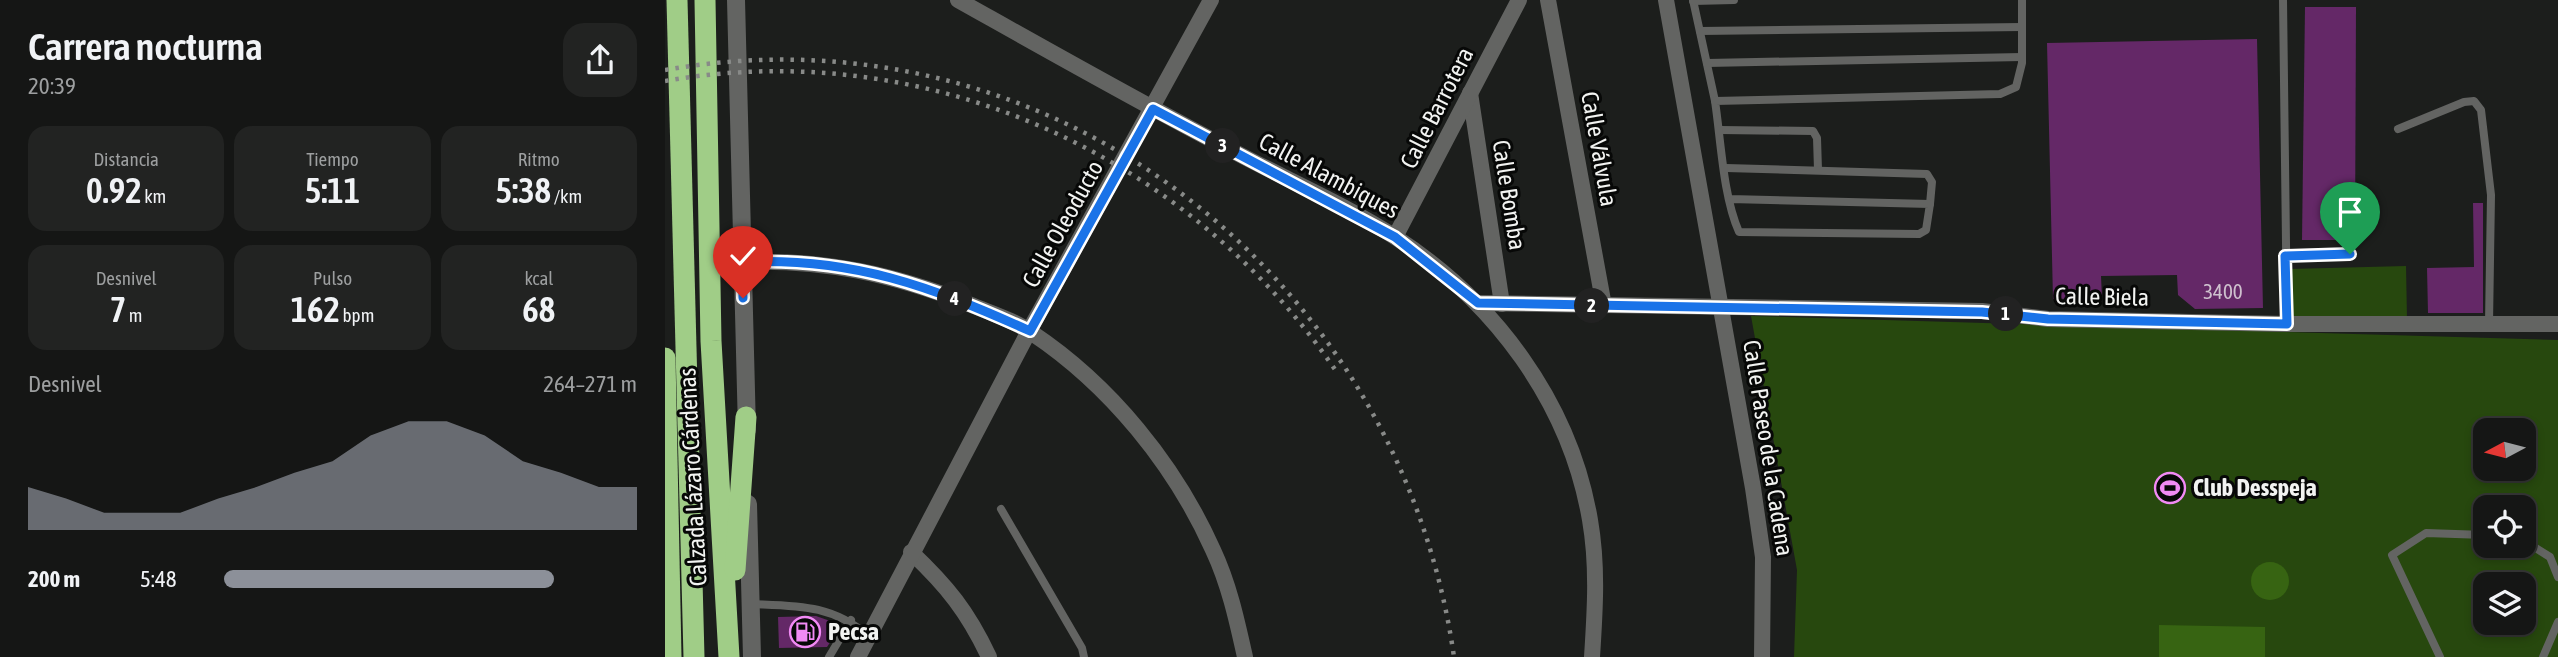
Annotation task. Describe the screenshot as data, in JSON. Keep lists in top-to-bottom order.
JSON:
{
  "streets": {
    "highway": ["Calzada Lázaro Cárdenas"],
    "street": [
      "Calle Barrotera",
      "Calle Válvula",
      "Calle Alambiques",
      "Calle Bomba",
      "Calle Oleoducto",
      "Calle Biela",
      "Calle Paseo de la Cadena"
    ]
  },
  "crossings": [
    ["Calle Barrotera", "Calle Alambiques"],
    ["Calle Barrotera", "Calle Bomba"],
    ["Calle Válvula", "Calle Biela"],
    ["Calle Alambiques", "Calle Oleoducto"],
    ["Calle Alambiques", "Calle Biela"],
    ["Calle Bomba", "Calle Biela"],
    ["Calle Biela", "Calle Paseo de la Cadena"]
  ],
  "places": {
    "sports": ["Club Desspeja"],
    "fuel station": ["Pecsa"]
  },
  "house_numbers": ["3400"],
  "north": "left",
  "page": {
    "heading": ["Carrera nocturna", "20:39"],
    "stats": [
      ["Distancia", "0.92 km"],
      ["Tiempo", "5:11"],
      ["Ritmo", "5:38 /km"],
      ["Desnivel", "7 m"],
      ["Pulso", "162 bpm"],
      ["kcal", "68"]
    ],
    "pins": [
      "3",
      "4",
      "2",
      "1"
    ],
    "chart": ["Desnivel", "264–271 m"],
    "list": [
      {
        "name": "200 m",
        "note": "5:48"
      }
    ]
  }
}
